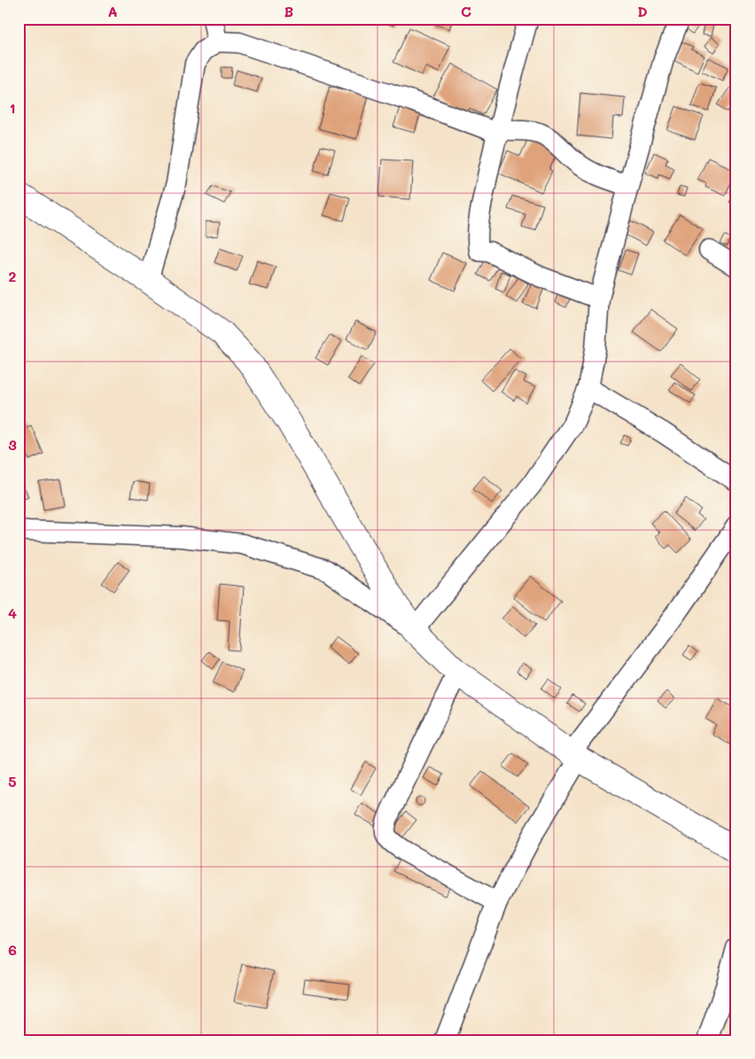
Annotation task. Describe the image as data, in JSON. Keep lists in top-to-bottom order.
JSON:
{
  "grid": {
    "columns": [
      "A",
      "B",
      "C",
      "D"
    ],
    "rows": [
      "1",
      "2",
      "3",
      "4",
      "5",
      "6"
    ]
  }
}
